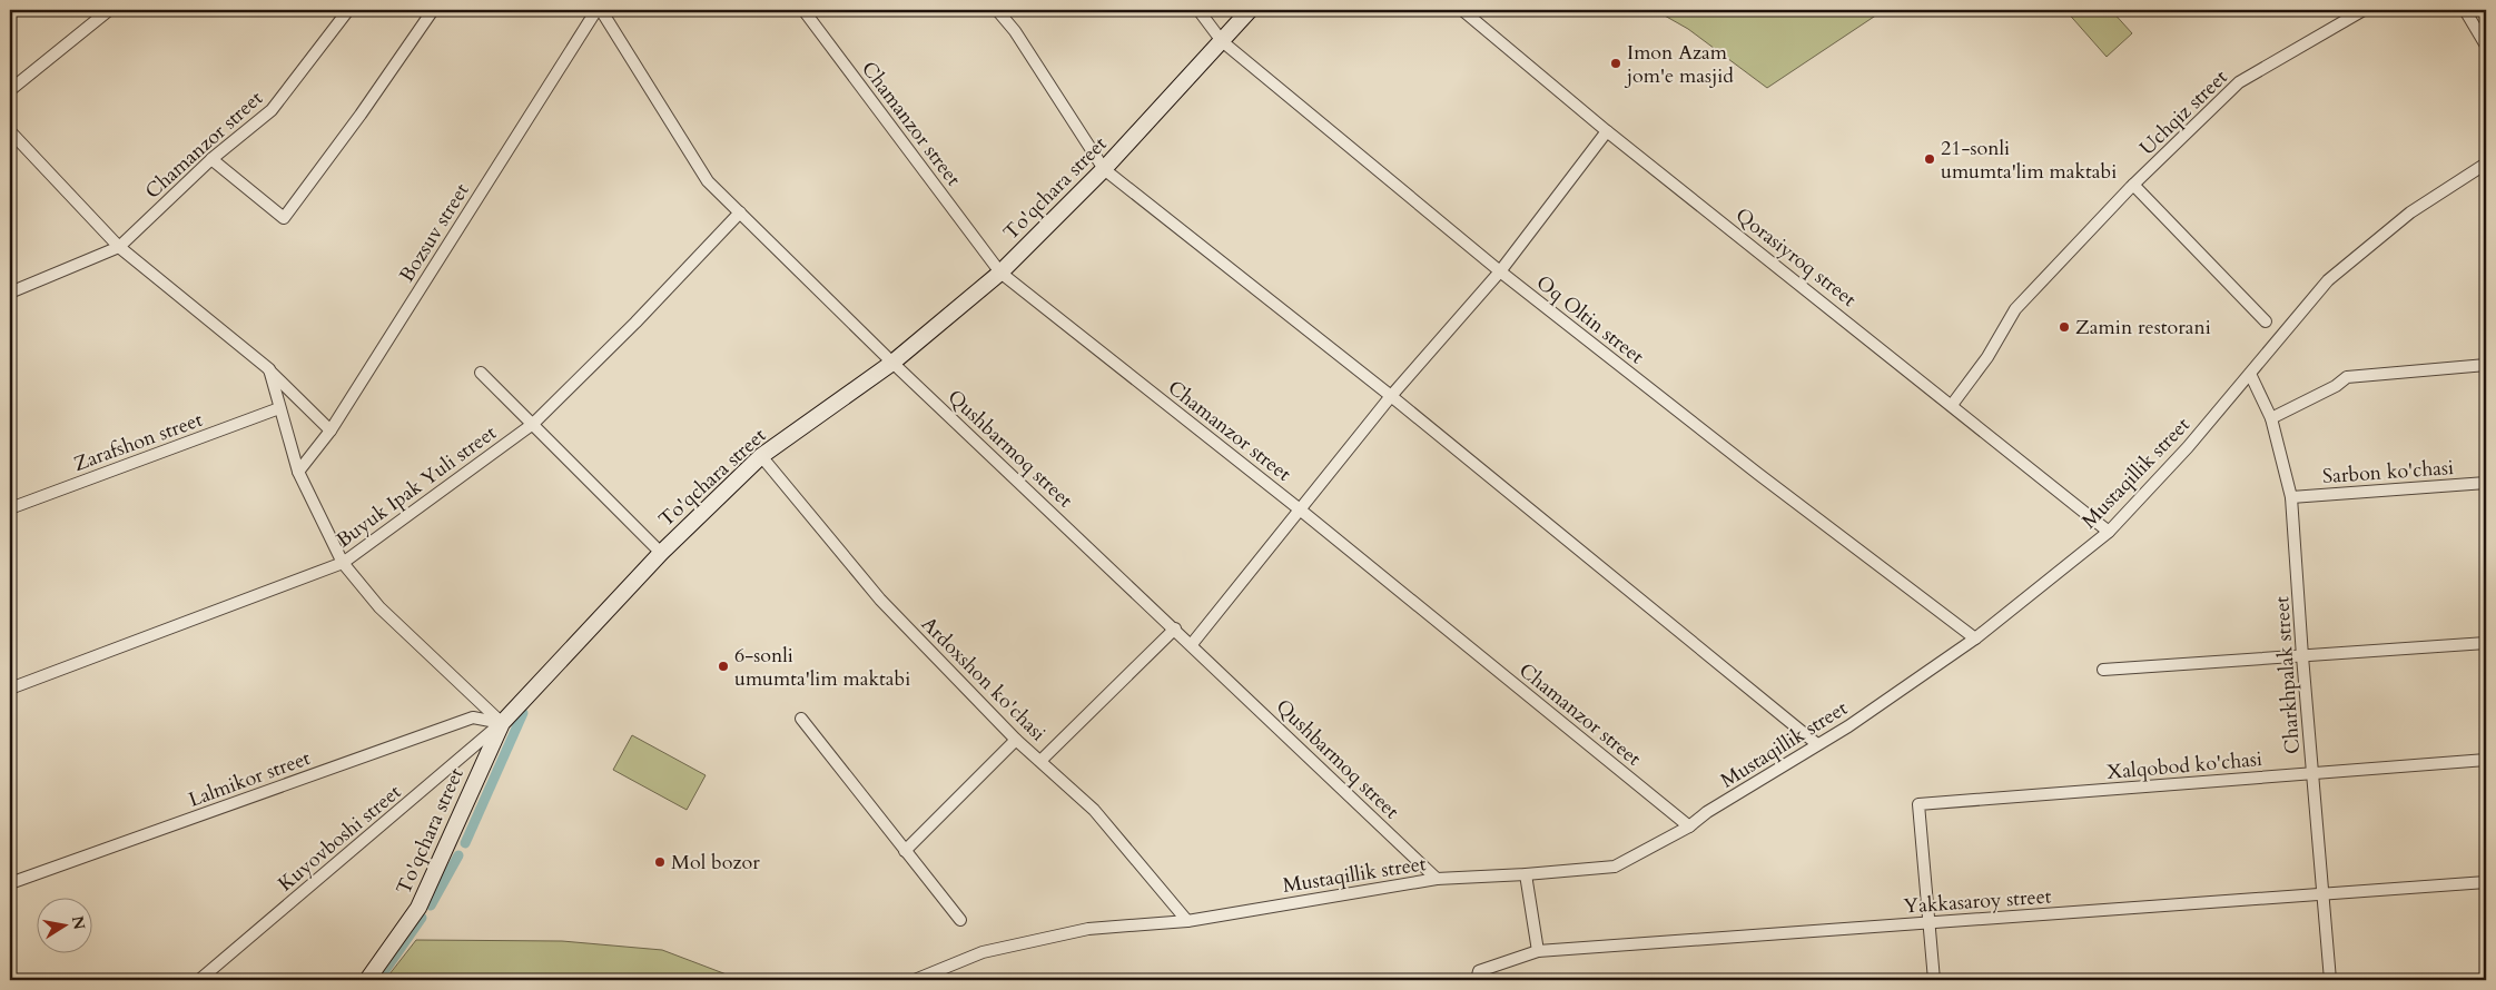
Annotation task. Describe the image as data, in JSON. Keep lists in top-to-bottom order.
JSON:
{
  "streets": {
    "street": [
      "Uchqiz street",
      "Chamanzor street",
      "To'qchara street",
      "Bozsuv street",
      "Qorasiyroq street",
      "Oq Oltin street",
      "Zarafshon street",
      "Qushbarmoq street",
      "Sarbon ko'chasi",
      "Mustaqillik street",
      "Buyuk Ipak Yuli street",
      "Charkhpalak street",
      "Ardoxshon ko'chasi",
      "Xalqobod ko'chasi",
      "Lalmikor street",
      "Kuyovboshi street",
      "Yakkasaroy street"
    ]
  },
  "crossings": [
    ["Uchqiz street", "Qorasiyroq street"],
    ["Chamanzor street", "To'qchara street"],
    ["Chamanzor street", "Mustaqillik street"],
    ["To'qchara street", "Oq Oltin street"],
    ["To'qchara street", "Qushbarmoq street"],
    ["To'qchara street", "Ardoxshon ko'chasi"],
    ["To'qchara street", "Lalmikor street"],
    ["To'qchara street", "Kuyovboshi street"],
    ["Bozsuv street", "Qushbarmoq street"],
    ["Qorasiyroq street", "Mustaqillik street"],
    ["Oq Oltin street", "Mustaqillik street"],
    ["Qushbarmoq street", "Mustaqillik street"],
    ["Qushbarmoq street", "Buyuk Ipak Yuli street"],
    ["Sarbon ko'chasi", "Charkhpalak street"],
    ["Mustaqillik street", "Charkhpalak street"],
    ["Mustaqillik street", "Ardoxshon ko'chasi"],
    ["Charkhpalak street", "Xalqobod ko'chasi"],
    ["Charkhpalak street", "Yakkasaroy street"],
    ["Xalqobod ko'chasi", "Yakkasaroy street"],
    ["Lalmikor street", "Kuyovboshi street"]
  ],
  "places": [
    "Imon Azam jom'e masjid",
    "21-sonli umumta'lim maktabi",
    "Zamin restorani",
    "6-sonli umumta'lim maktabi",
    "Mol bozor"
  ],
  "north": "right"
}
